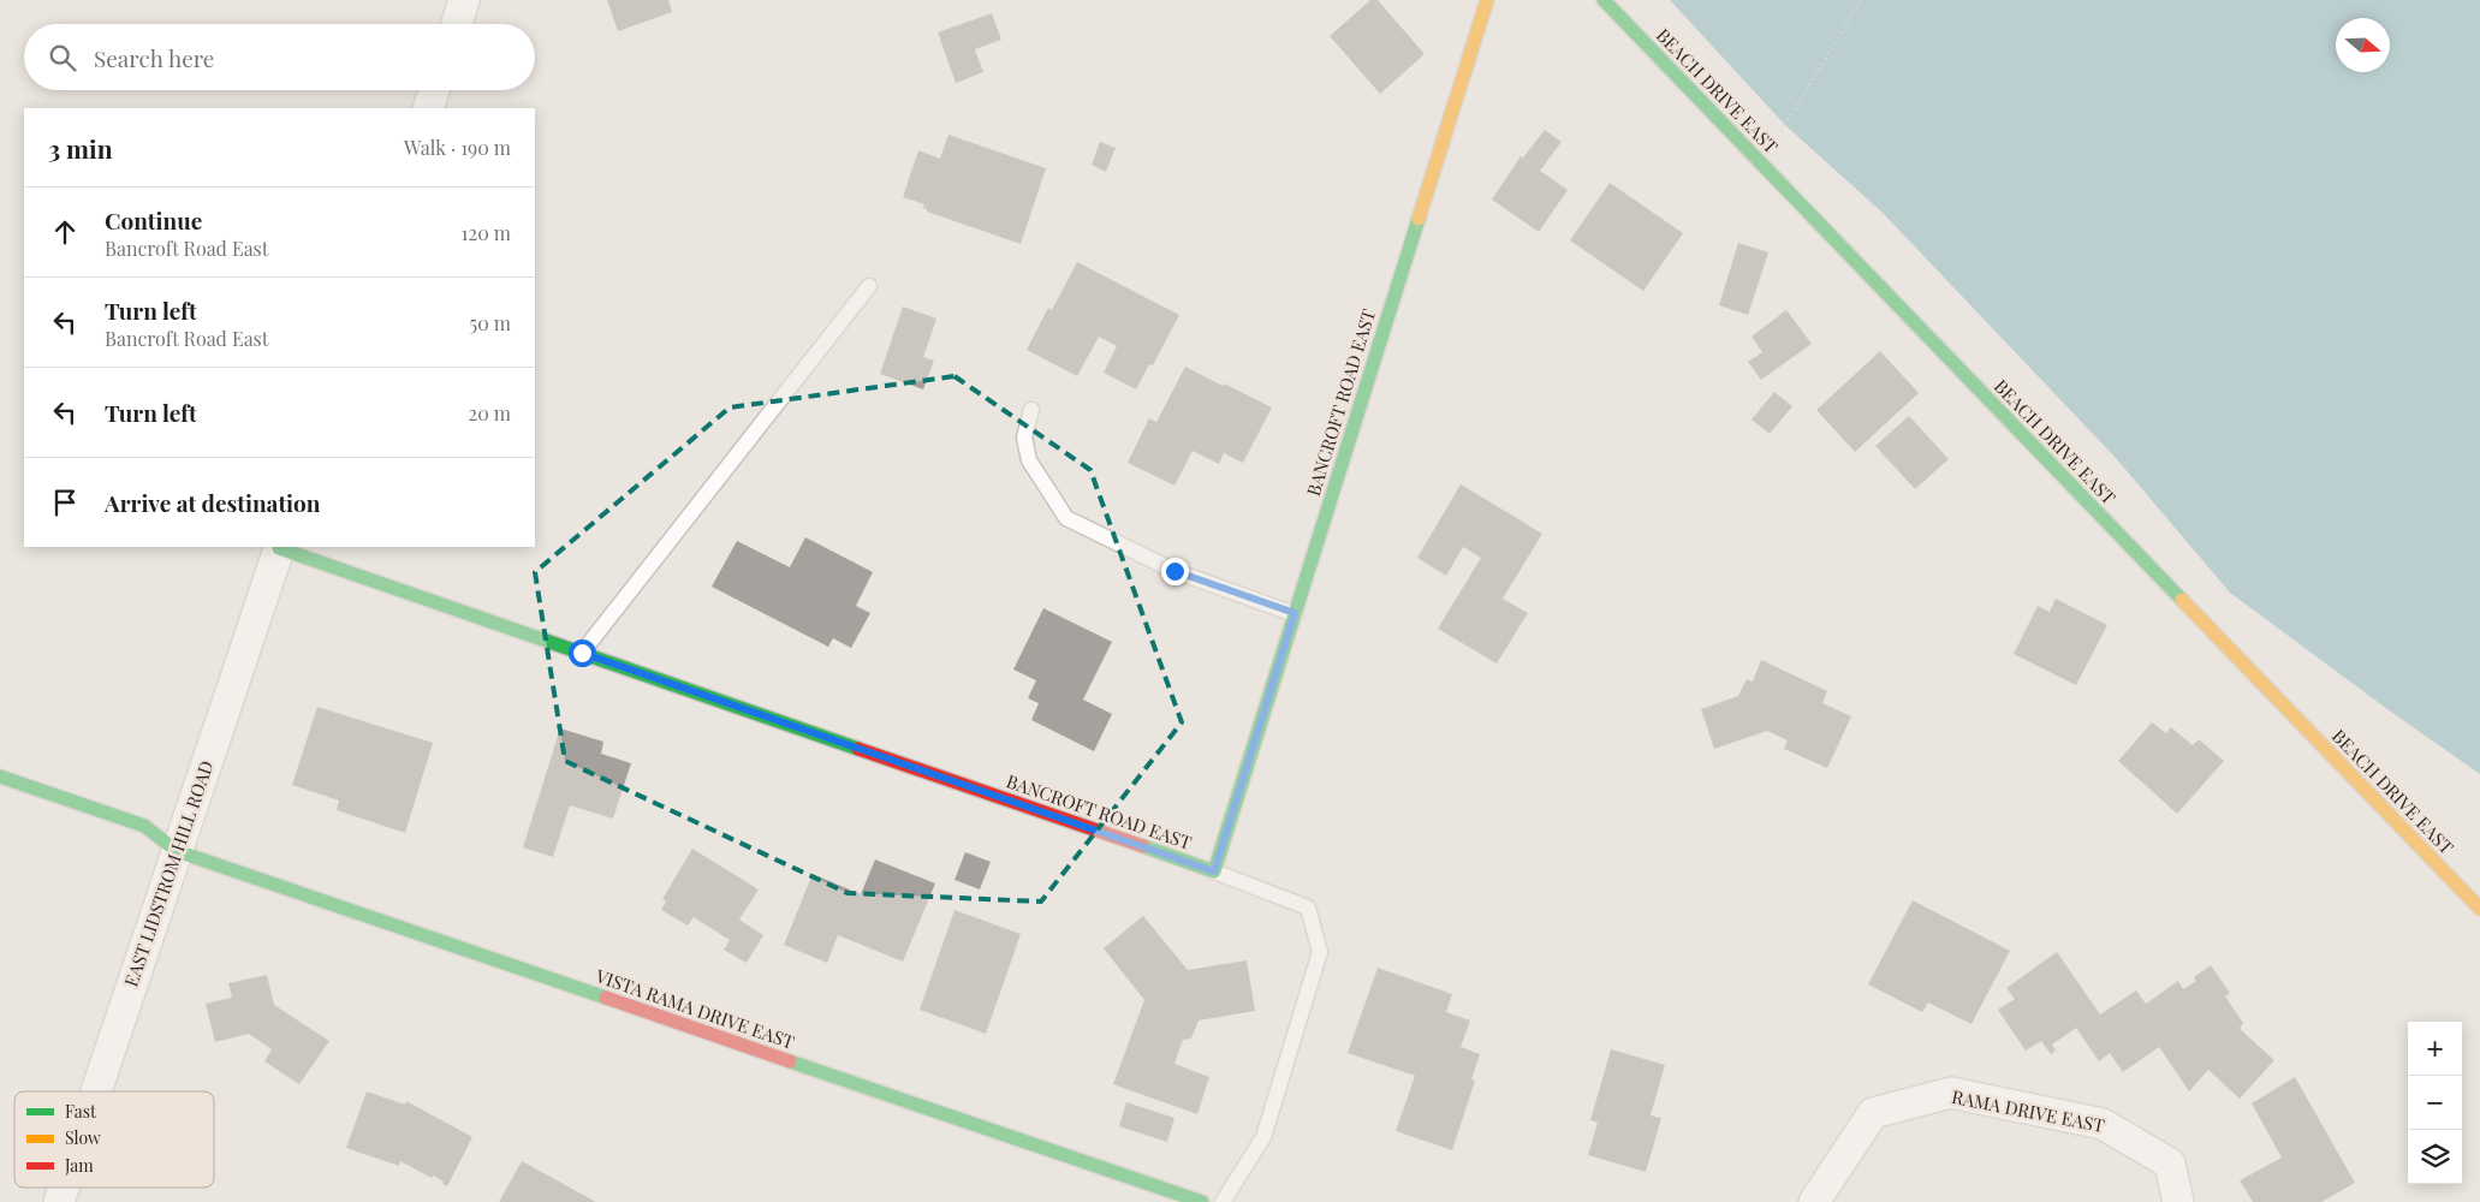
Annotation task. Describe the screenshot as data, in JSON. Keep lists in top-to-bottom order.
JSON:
{
  "streets": {
    "street": [
      "BEACH DRIVE EAST",
      "BANCROFT ROAD EAST",
      "EAST LIDSTROM HILL ROAD",
      "VISTA RAMA DRIVE EAST",
      "RAMA DRIVE EAST"
    ]
  },
  "crossings": [
    ["BANCROFT ROAD EAST", "EAST LIDSTROM HILL ROAD"],
    ["EAST LIDSTROM HILL ROAD", "VISTA RAMA DRIVE EAST"]
  ],
  "legend": ["Fast", "Slow", "Jam"],
  "north": "right",
  "page": {
    "search": "Search here",
    "heading": ["3 min", "Walk · 190 m"],
    "list": [
      ["Continue", "Bancroft Road East", "120 m"],
      ["Turn left", "Bancroft Road East", "50 m"],
      ["Turn left", "20 m"],
      "Arrive at destination"
    ],
    "map_buttons": ["+", "−"]
  }
}
